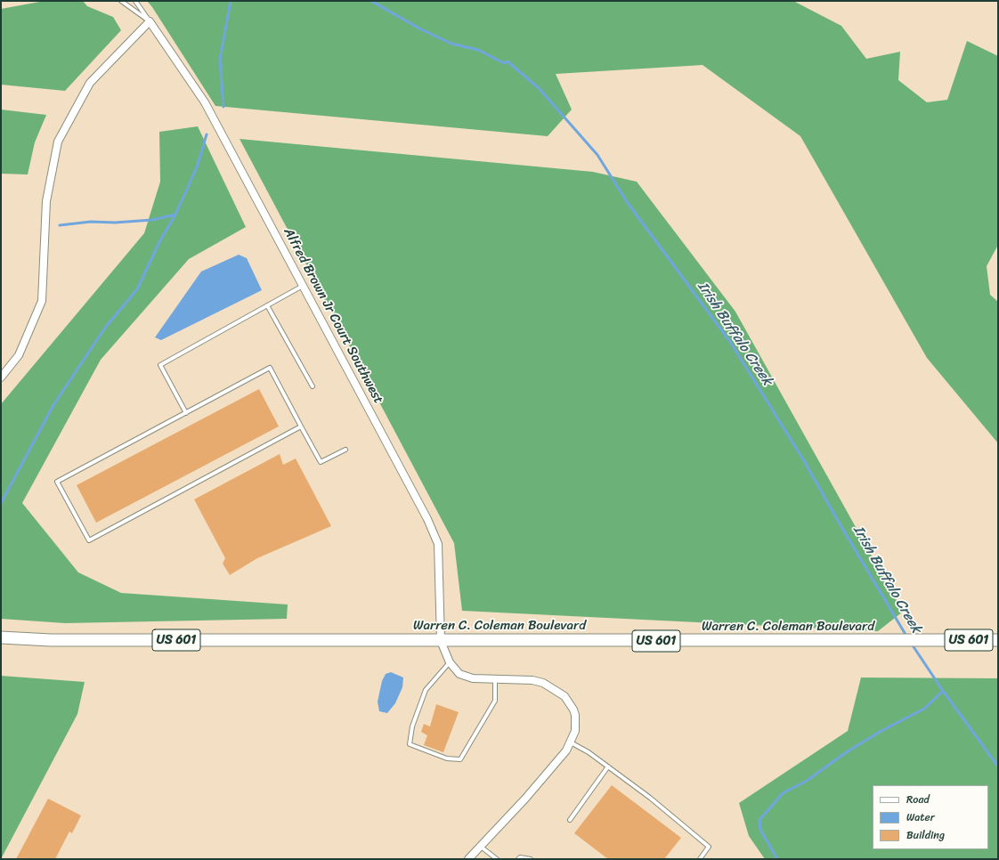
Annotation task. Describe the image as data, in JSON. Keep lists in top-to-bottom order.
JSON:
{
  "streets": {
    "highway": ["Warren C. Coleman Boulevard", "US 601"],
    "street": ["Alfred Brown Jr Court Southwest"]
  },
  "crossings": [
    ["Alfred Brown Jr Court Southwest", "Warren C. Coleman Boulevard"]
  ],
  "water": ["Irish Buffalo Creek"],
  "legend": ["Road", "Water", "Building"]
}
